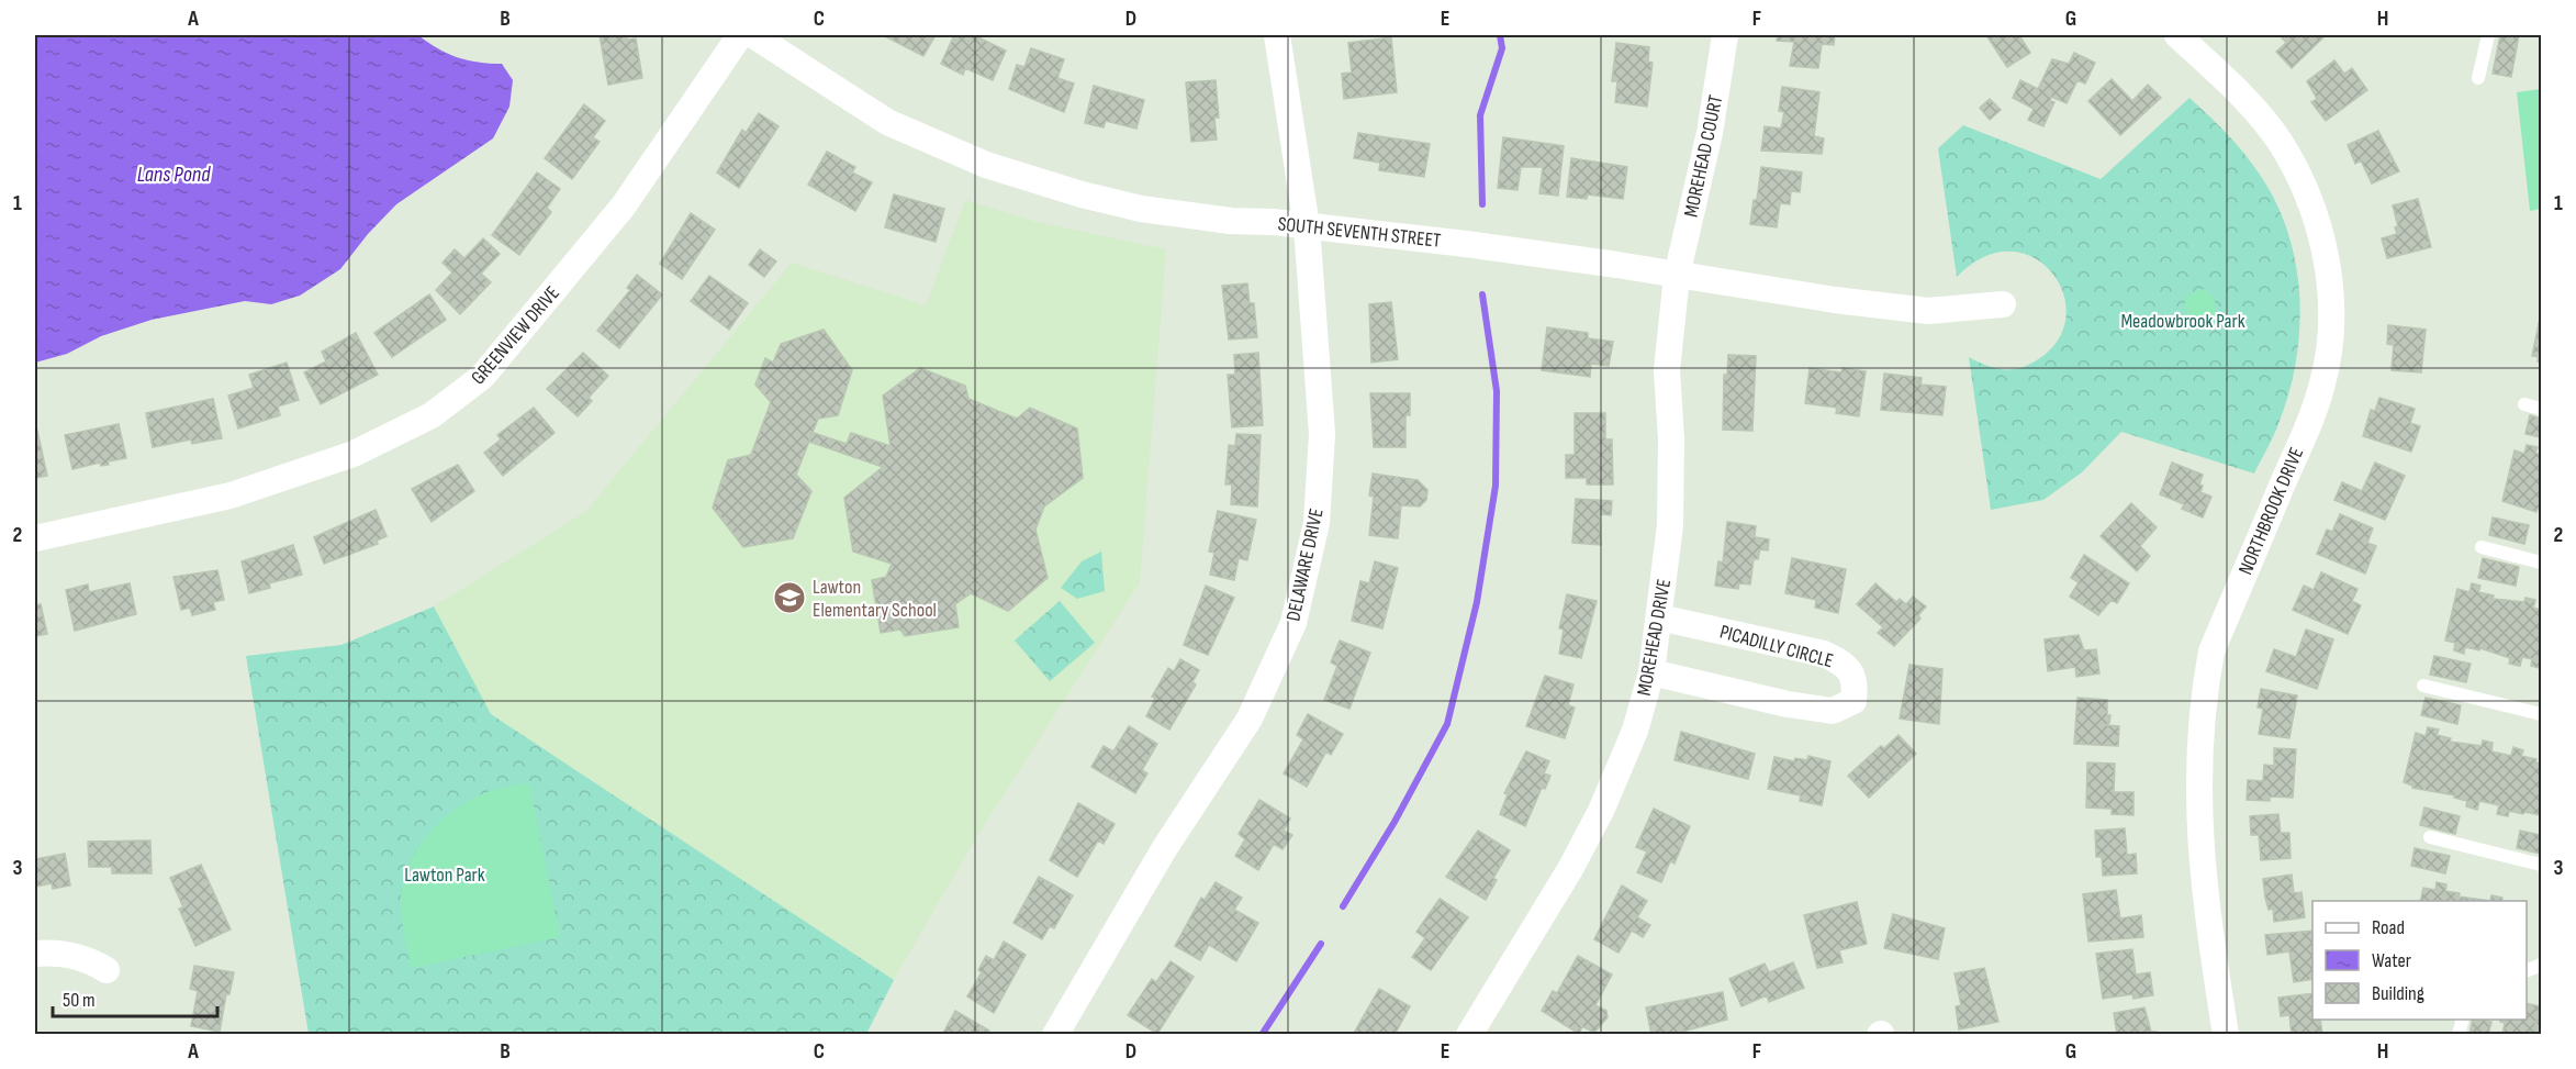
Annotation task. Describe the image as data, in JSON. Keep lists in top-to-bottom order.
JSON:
{
  "streets": {
    "street": [
      "MOREHEAD COURT",
      "SOUTH SEVENTH STREET",
      "GREENVIEW DRIVE",
      "NORTHBROOK DRIVE",
      "DELAWARE DRIVE",
      "MOREHEAD DRIVE",
      "PICADILLY CIRCLE"
    ]
  },
  "crossings": [
    ["MOREHEAD COURT", "SOUTH SEVENTH STREET"],
    ["MOREHEAD COURT", "MOREHEAD DRIVE"],
    ["SOUTH SEVENTH STREET", "DELAWARE DRIVE"],
    ["SOUTH SEVENTH STREET", "MOREHEAD DRIVE"],
    ["MOREHEAD DRIVE", "PICADILLY CIRCLE"]
  ],
  "water": ["Lans Pond"],
  "parks": ["Meadowbrook Park", "Lawton Park"],
  "places": {
    "school or university": ["Lawton Elementary School"]
  },
  "legend": ["Road", "Water", "Building"],
  "scale_bar": "50 m",
  "grid": {
    "columns": [
      "A",
      "B",
      "C",
      "D",
      "E",
      "F",
      "G",
      "H"
    ],
    "rows": ["1", "2", "3"]
  }
}
